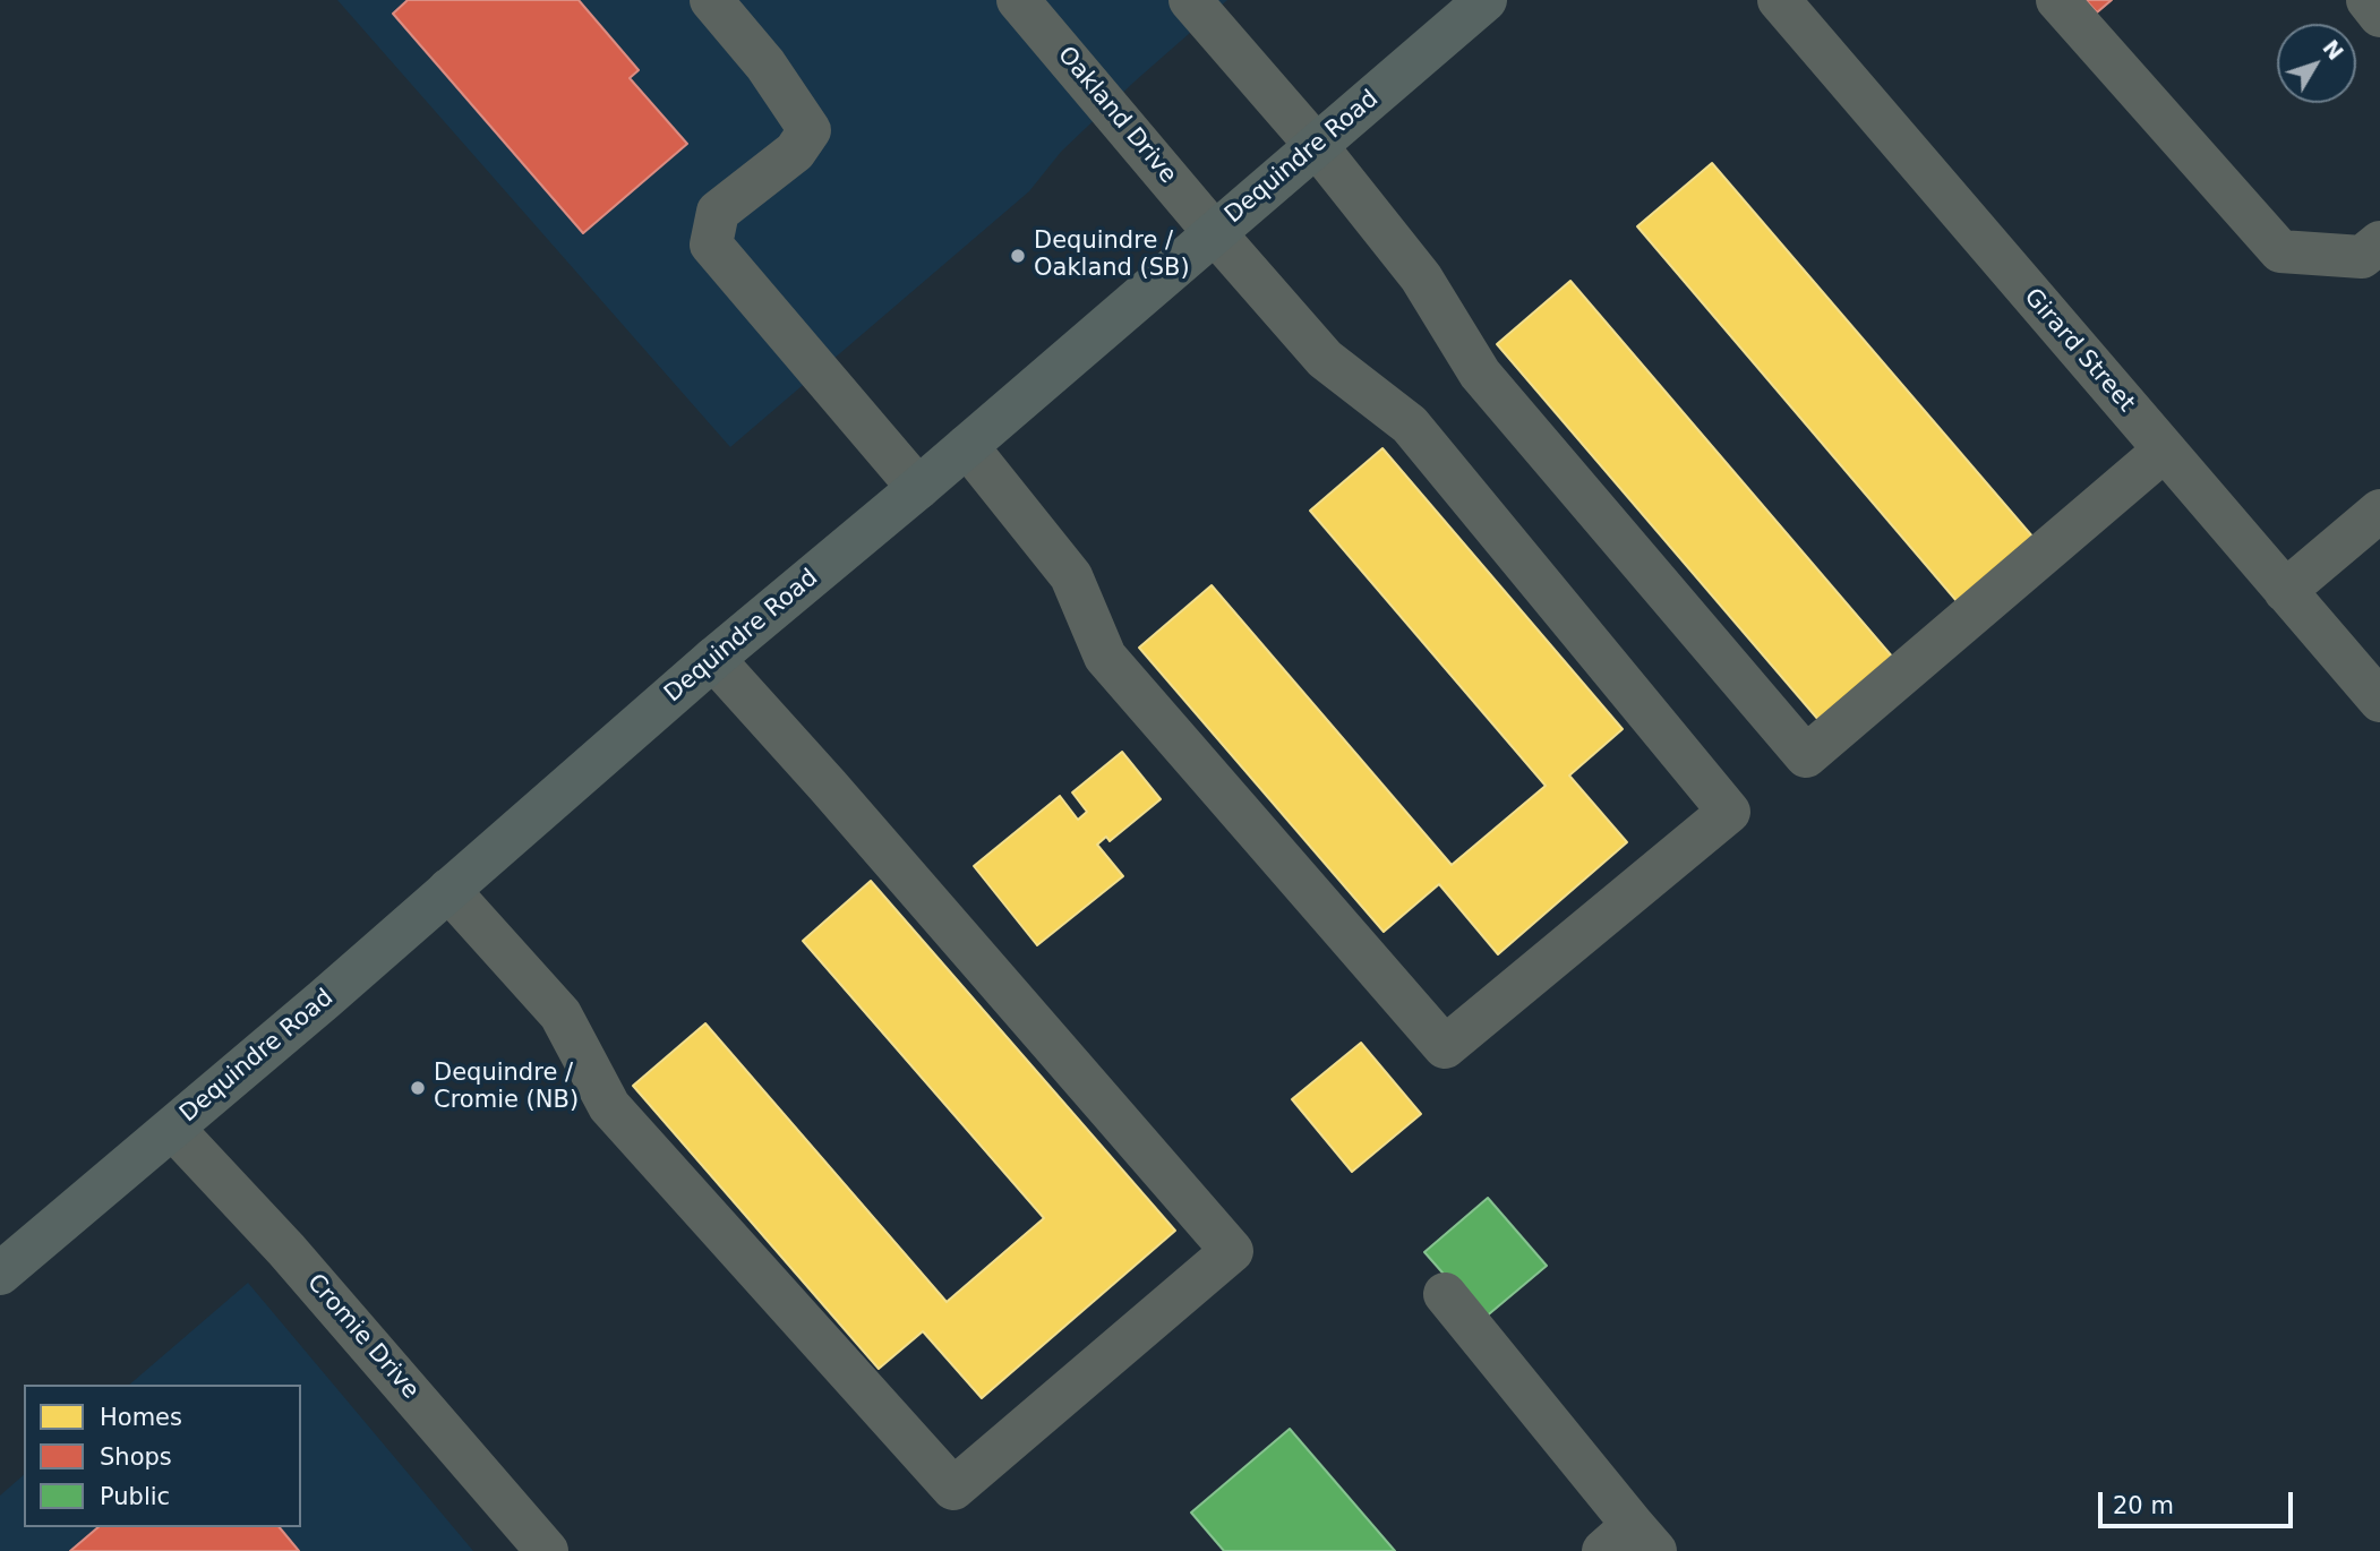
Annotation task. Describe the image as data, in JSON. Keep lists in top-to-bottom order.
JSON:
{
  "streets": {
    "main road": ["Dequindre Road"],
    "street": ["Oakland Drive", "Girard Street", "Cromie Drive"]
  },
  "crossings": [
    ["Oakland Drive", "Dequindre Road"],
    ["Dequindre Road", "Cromie Drive"]
  ],
  "places": ["Dequindre / Oakland (SB)", "Dequindre / Cromie (NB)"],
  "legend": ["Homes", "Shops", "Public"],
  "scale_bar": "20 m",
  "north": "top right"
}
